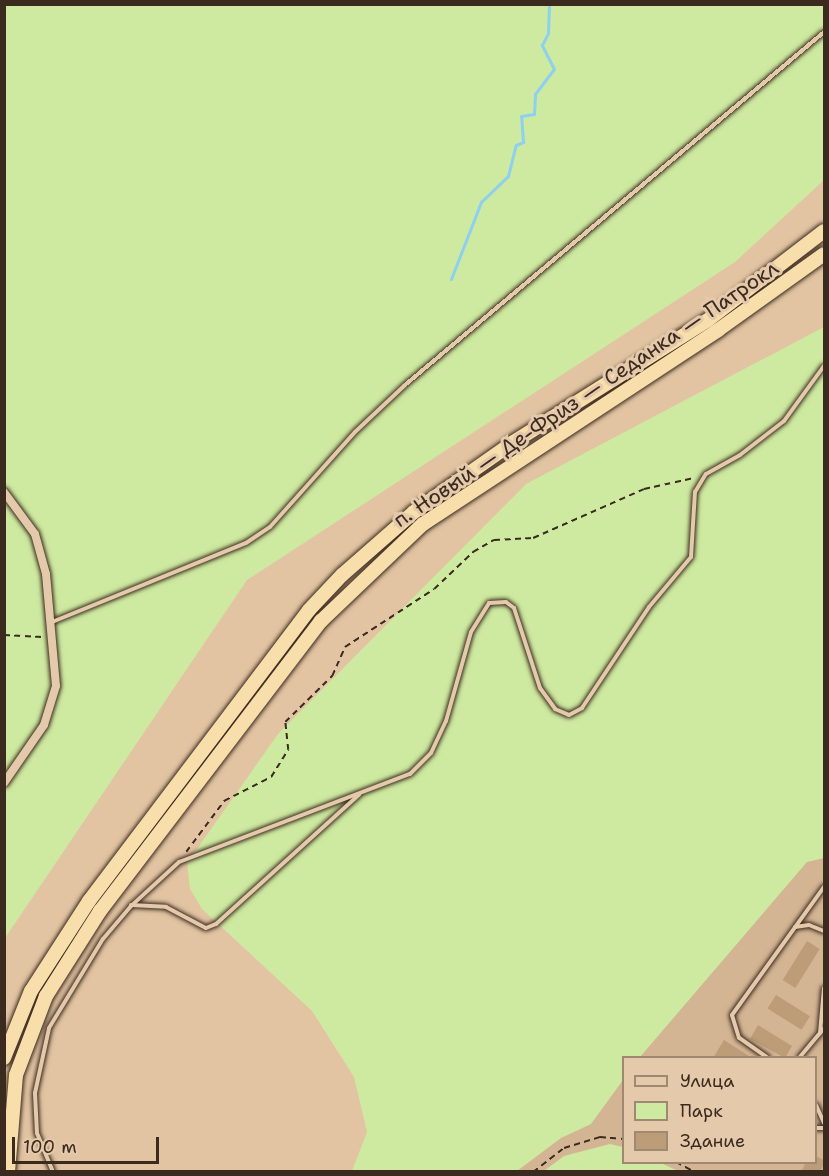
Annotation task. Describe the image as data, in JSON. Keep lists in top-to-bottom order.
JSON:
{
  "streets": {
    "highway": ["п. Новый — Де-Фриз — Седанка — Патрокл"]
  },
  "legend": ["Улица", "Парк", "Здание"],
  "scale_bar": "100 m"
}
